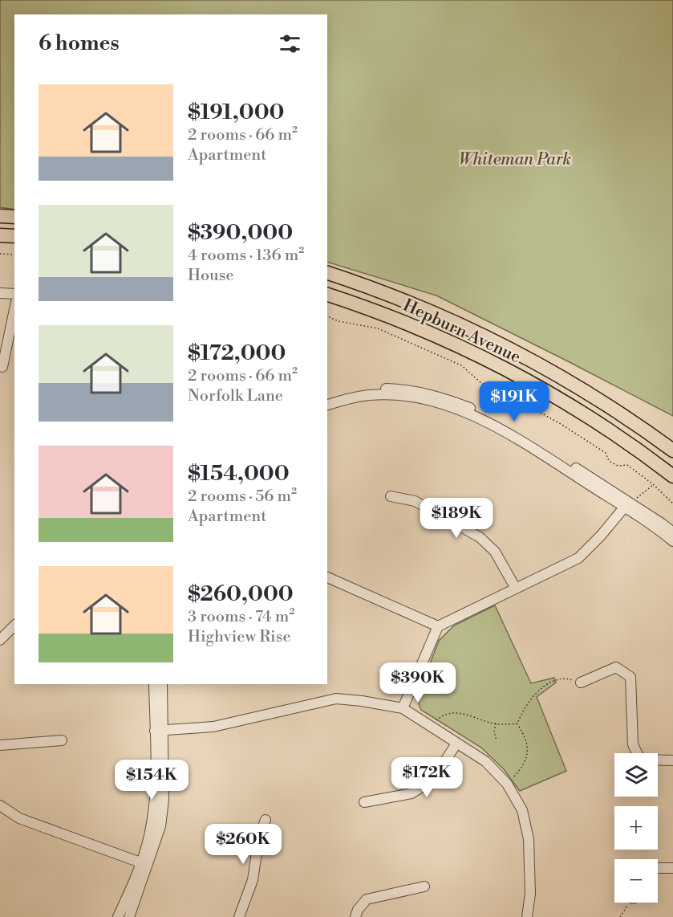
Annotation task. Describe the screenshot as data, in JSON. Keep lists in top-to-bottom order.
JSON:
{
  "streets": {
    "main road": ["Hepburn Avenue"]
  },
  "parks": ["Whiteman Park"],
  "page": {
    "heading": "6 homes",
    "list": [
      {
        "name": "$191,000",
        "note": "2 rooms · 66 m² · Apartment"
      },
      {
        "name": "$390,000",
        "note": "4 rooms · 136 m² · House"
      },
      {
        "name": "$172,000",
        "note": "2 rooms · 66 m² · Norfolk Lane"
      },
      {
        "name": "$154,000",
        "note": "2 rooms · 56 m² · Apartment"
      },
      {
        "name": "$260,000",
        "note": "3 rooms · 74 m² · Highview Rise"
      }
    ],
    "price": [
      "$191K",
      "$189K",
      "$390K",
      "$172K",
      "$154K",
      "$260K"
    ],
    "map_buttons": ["+", "−"]
  }
}
